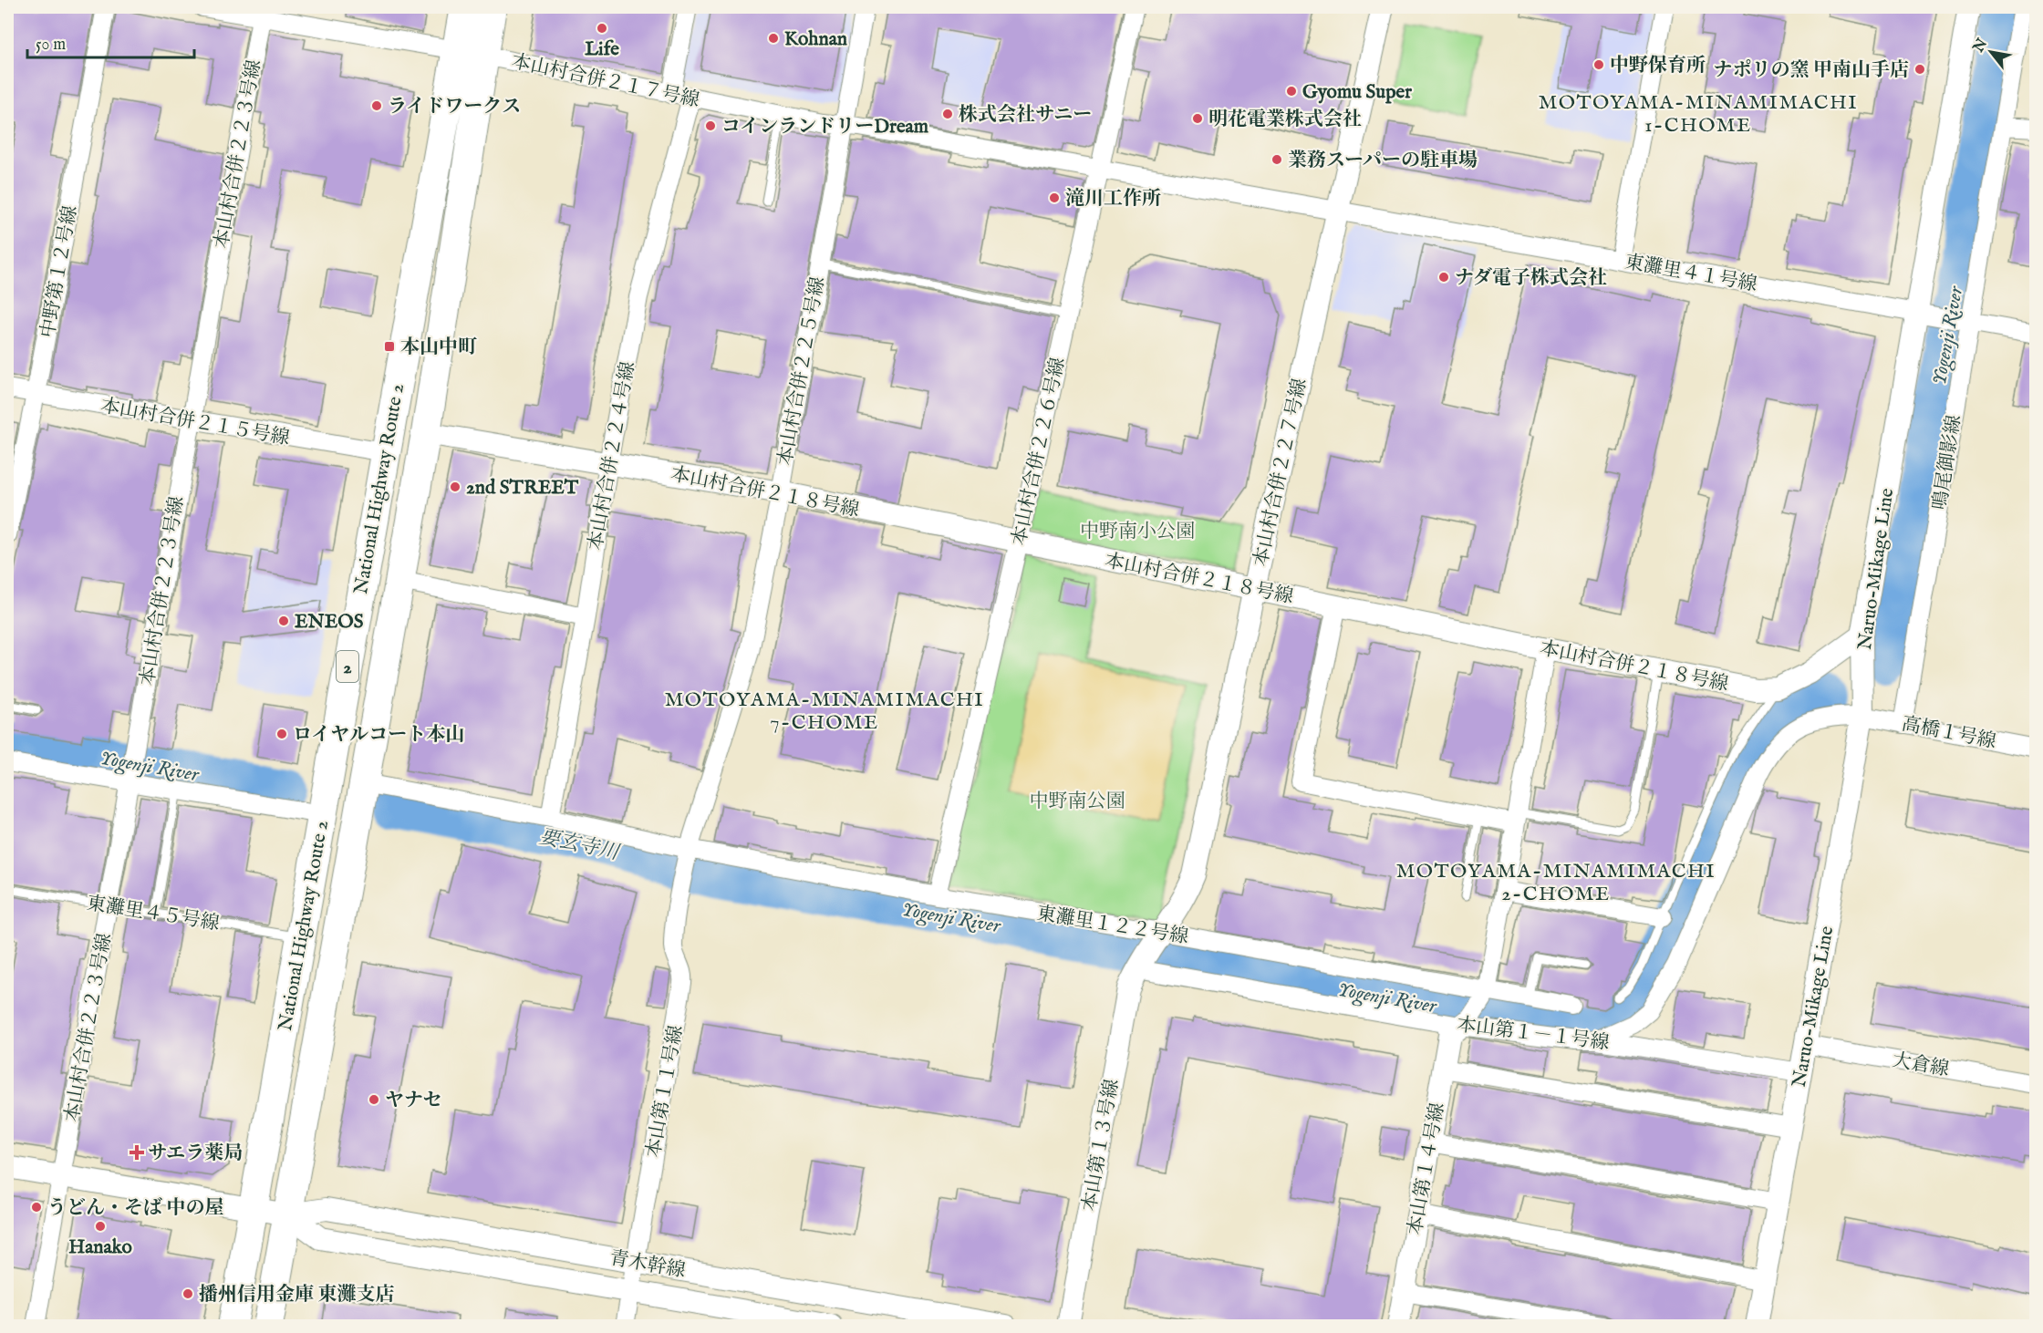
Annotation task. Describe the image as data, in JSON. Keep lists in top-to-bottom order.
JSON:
{
  "streets": {
    "highway": ["National Highway Route 2", "2"],
    "street": [
      "本山村合併２１７号線",
      "本山村合併２２３号線",
      "中野第１２号線",
      "東灘里４１号線",
      "本山村合併２２５号線",
      "本山村合併２１５号線",
      "本山村合併２２６号線",
      "本山村合併２２４号線",
      "鳴尾御影線",
      "本山村合併２２７号線",
      "本山村合併２１８号線",
      "Naruo-Mikage Line",
      "高橋１号線",
      "東灘里１２２号線",
      "本山第１－１号線",
      "大倉線",
      "本山第１１号線",
      "本山第１３号線",
      "本山第１４号線",
      "青木幹線"
    ],
    "lane": ["東灘里４５号線"]
  },
  "crossings": [
    ["本山村合併２１７号線", "本山村合併２２３号線"],
    ["本山村合併２１７号線", "東灘里４１号線"],
    ["本山村合併２１７号線", "本山村合併２２５号線"],
    ["本山村合併２１７号線", "本山村合併２２６号線"],
    ["本山村合併２１７号線", "本山村合併２２４号線"],
    ["本山村合併２１７号線", "本山村合併２２７号線"],
    ["本山村合併２１７号線", "National Highway Route 2"],
    ["本山村合併２２３号線", "本山村合併２１５号線"],
    ["本山村合併２２３号線", "東灘里４５号線"],
    ["本山村合併２２３号線", "青木幹線"],
    ["中野第１２号線", "本山村合併２１５号線"],
    ["東灘里４１号線", "鳴尾御影線"],
    ["東灘里４１号線", "本山村合併２２７号線"],
    ["東灘里４１号線", "Naruo-Mikage Line"],
    ["本山村合併２２５号線", "本山村合併２１８号線"],
    ["本山村合併２２５号線", "東灘里１２２号線"],
    ["本山村合併２２５号線", "本山第１１号線"],
    ["本山村合併２１５号線", "National Highway Route 2"],
    ["本山村合併２２６号線", "本山村合併２１８号線"],
    ["本山村合併２２６号線", "東灘里１２２号線"],
    ["本山村合併２２４号線", "本山村合併２１８号線"],
    ["本山村合併２２４号線", "東灘里１２２号線"],
    ["鳴尾御影線", "高橋１号線"],
    ["本山村合併２２７号線", "本山村合併２１８号線"],
    ["本山村合併２２７号線", "東灘里１２２号線"],
    ["本山村合併２２７号線", "本山第１－１号線"],
    ["本山村合併２２７号線", "本山第１３号線"],
    ["National Highway Route 2", "本山村合併２１８号線"],
    ["National Highway Route 2", "東灘里４５号線"],
    ["National Highway Route 2", "東灘里１２２号線"],
    ["National Highway Route 2", "青木幹線"],
    ["本山村合併２１８号線", "Naruo-Mikage Line"],
    ["Naruo-Mikage Line", "高橋１号線"],
    ["Naruo-Mikage Line", "本山第１－１号線"],
    ["Naruo-Mikage Line", "大倉線"],
    ["高橋１号線", "本山第１－１号線"],
    ["東灘里１２２号線", "本山第１１号線"],
    ["本山第１－１号線", "本山第１３号線"],
    ["本山第１－１号線", "本山第１４号線"],
    ["本山第１１号線", "青木幹線"]
  ],
  "districts": ["MOTOYAMA-MINAMIMACHI 1-CHOME", "MOTOYAMA-MINAMIMACHI 7-CHOME", "MOTOYAMA-MINAMIMACHI 2-CHOME"],
  "water": ["Yogenji River", "要玄寺川"],
  "parks": ["中野南小公園", "中野南公園"],
  "places": {
    "other": [
      "Life",
      "Kohnan",
      "中野保育所",
      "ナポリの窯 甲南山手店",
      "Gyomu Super",
      "ライドワークス",
      "株式会社サニー",
      "明花電業株式会社",
      "コインランドリーDream",
      "業務スーパーの駐車場",
      "滝川工作所",
      "ナダ電子株式会社",
      "2nd STREET",
      "ENEOS",
      "ロイヤルコート本山",
      "ヤナセ",
      "うどん・そば 中の屋",
      "Hanako",
      "播州信用金庫 東灘支店"
    ],
    "transit": ["本山中町"],
    "health": ["サエラ薬局"]
  },
  "scale_bar": "50 m",
  "north": "top left"
}
